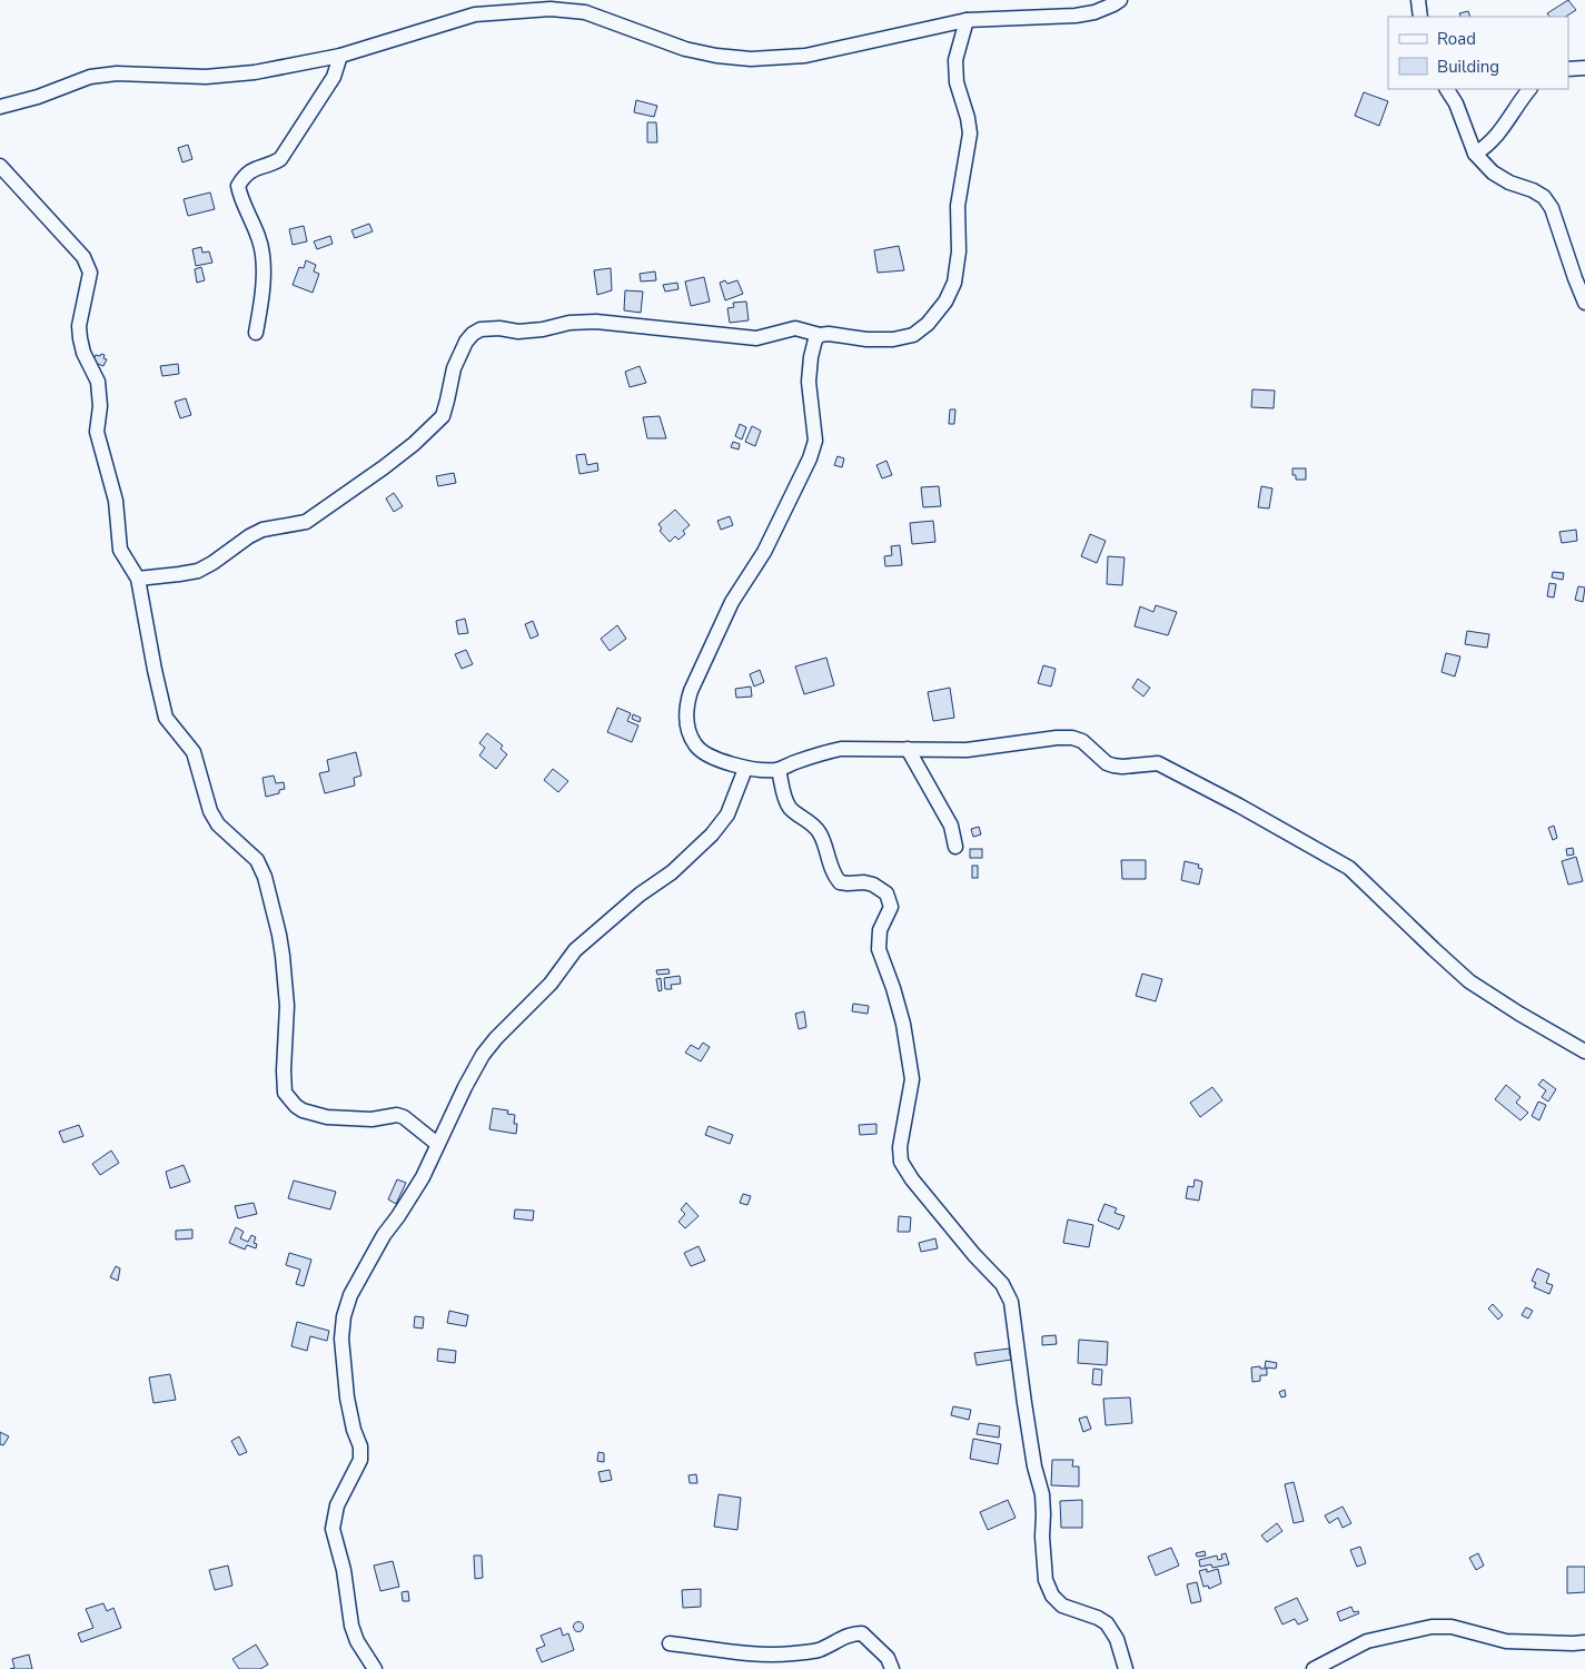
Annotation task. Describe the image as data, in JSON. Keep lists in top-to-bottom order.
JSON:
{
  "legend": ["Road", "Building"]
}
